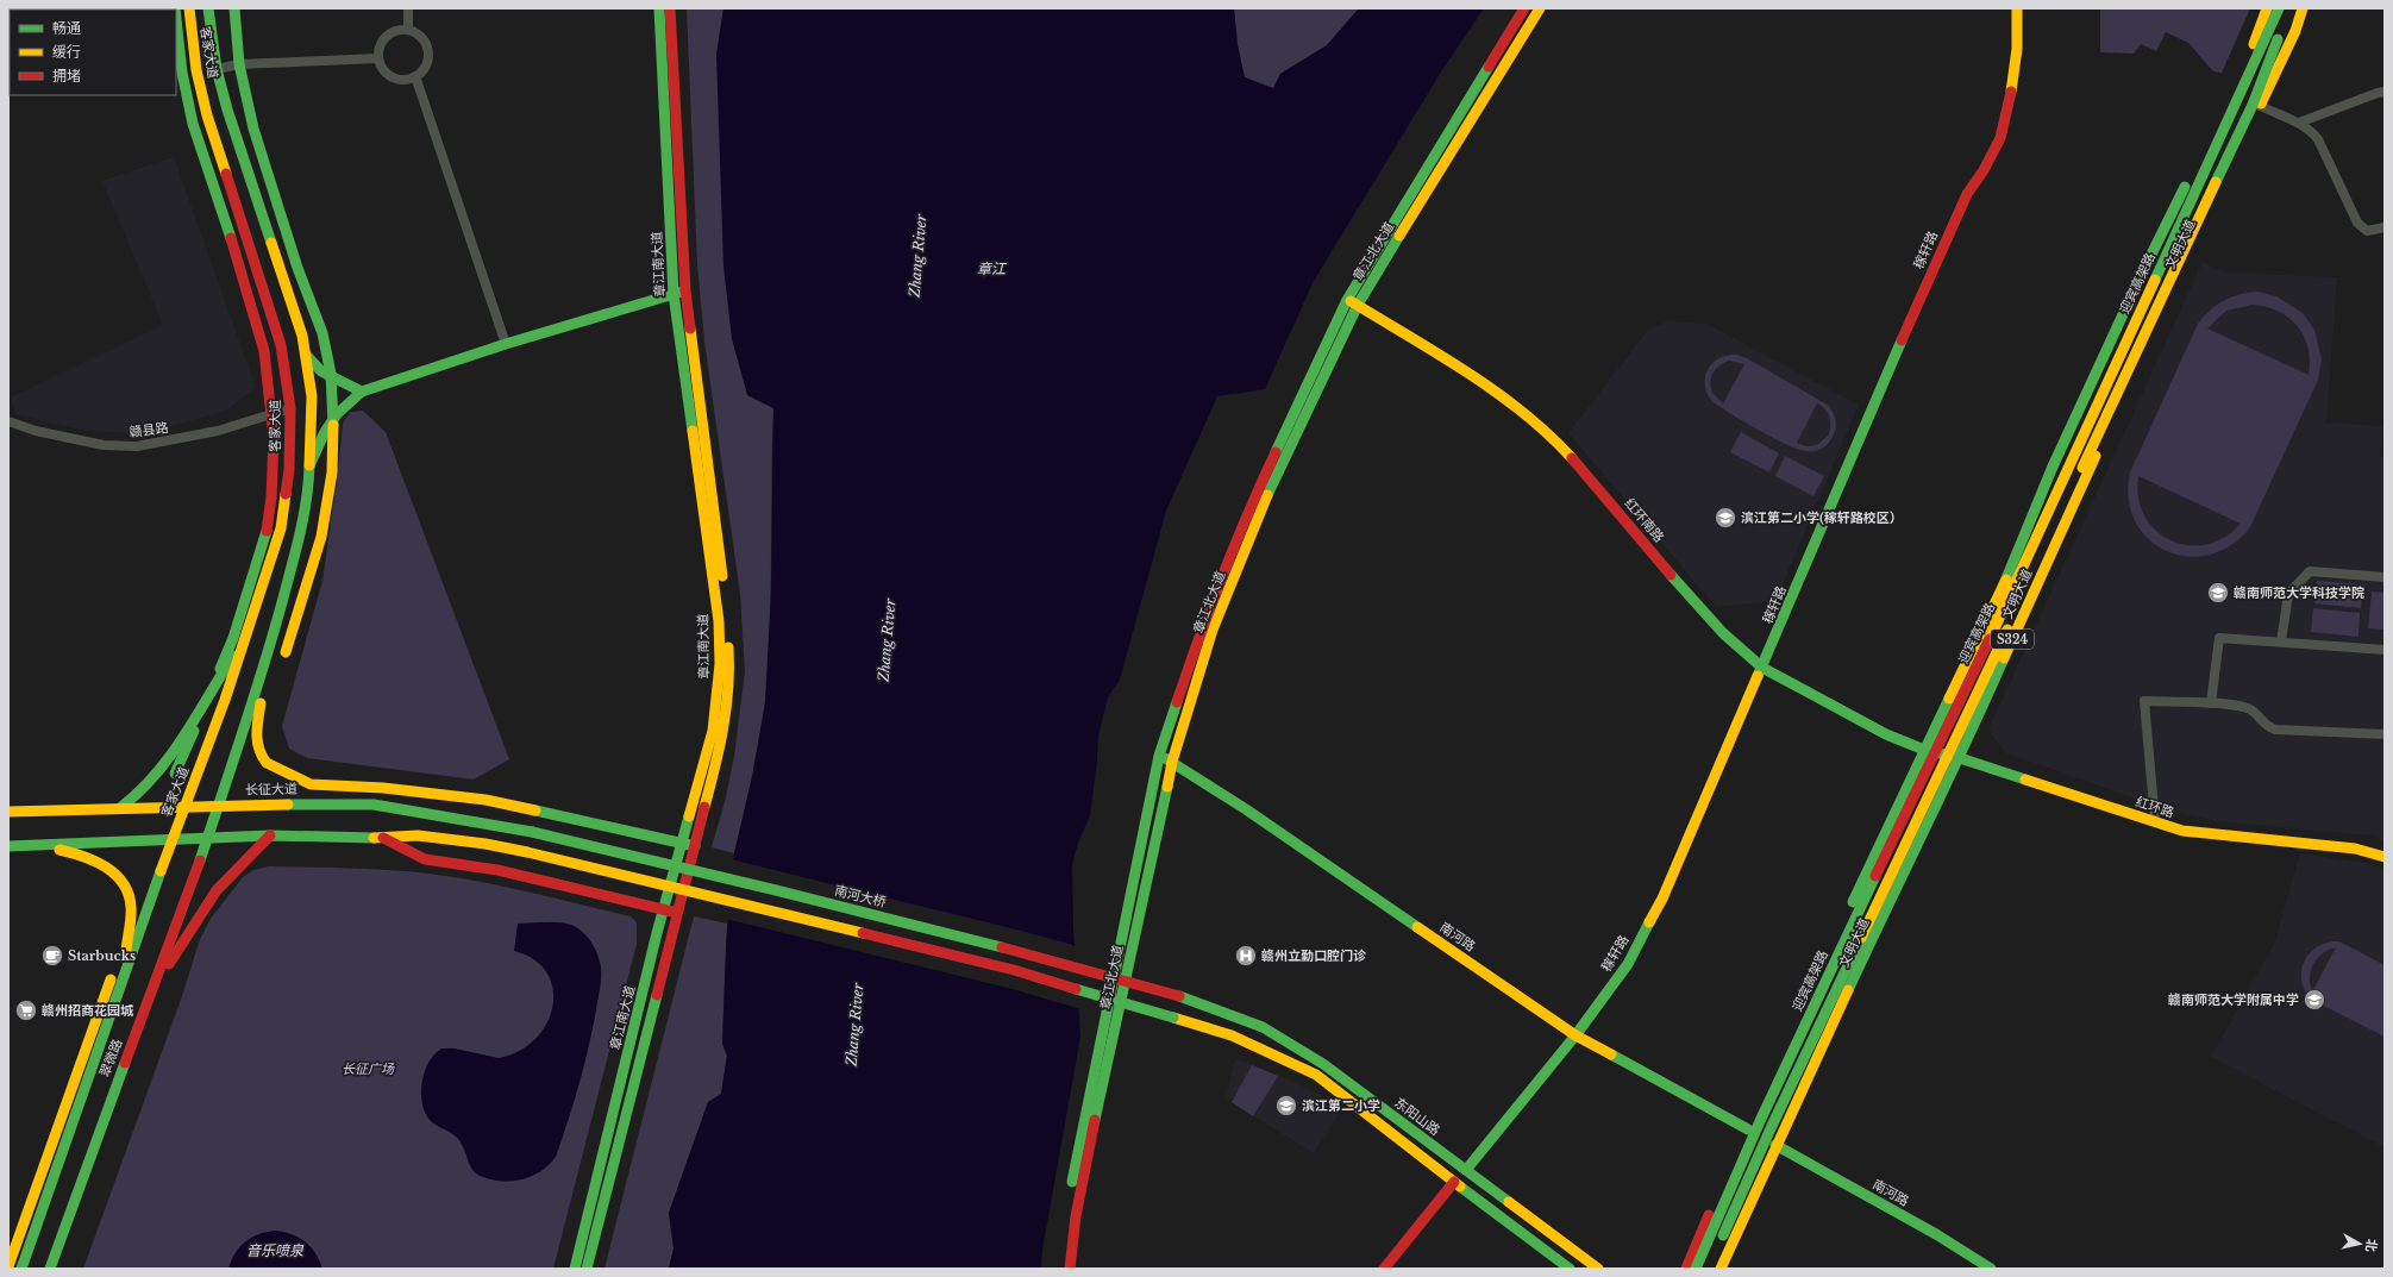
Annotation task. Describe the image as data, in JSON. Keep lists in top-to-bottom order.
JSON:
{
  "streets": {
    "main road": [
      "客家大道",
      "文明大道",
      "稼轩路",
      "章江北大道",
      "章江南大道",
      "迎宾高架路",
      "红环南路",
      "S324",
      "长征大道",
      "红环路",
      "南河大桥",
      "南河路",
      "翠微路",
      "东阳山路"
    ],
    "street": ["赣县路"]
  },
  "crossings": [
    ["客家大道", "赣县路"],
    ["客家大道", "长征大道"],
    ["客家大道", "翠微路"],
    ["文明大道", "红环南路"],
    ["文明大道", "红环路"],
    ["文明大道", "南河路"],
    ["稼轩路", "红环南路"],
    ["稼轩路", "南河路"],
    ["稼轩路", "东阳山路"],
    ["章江北大道", "红环南路"],
    ["章江北大道", "南河路"],
    ["红环南路", "红环路"],
    ["长征大道", "南河大桥"],
    ["长征大道", "翠微路"],
    ["南河大桥", "东阳山路"]
  ],
  "water": ["Zhang River", "章江", "音乐喷泉"],
  "parks": ["长征广场"],
  "places": {
    "school or university": [
      "滨江第二小学(稼轩路校区）",
      "赣南师范大学科技学院",
      "赣南师范大学附属中学",
      "滨江第二小学"
    ],
    "cafe": ["Starbucks"],
    "hospital": ["赣州立勤口腔门诊"],
    "supermarket": ["赣州招商花园城"]
  },
  "legend": ["畅通", "缓行", "拥堵"],
  "north": "right"
}
